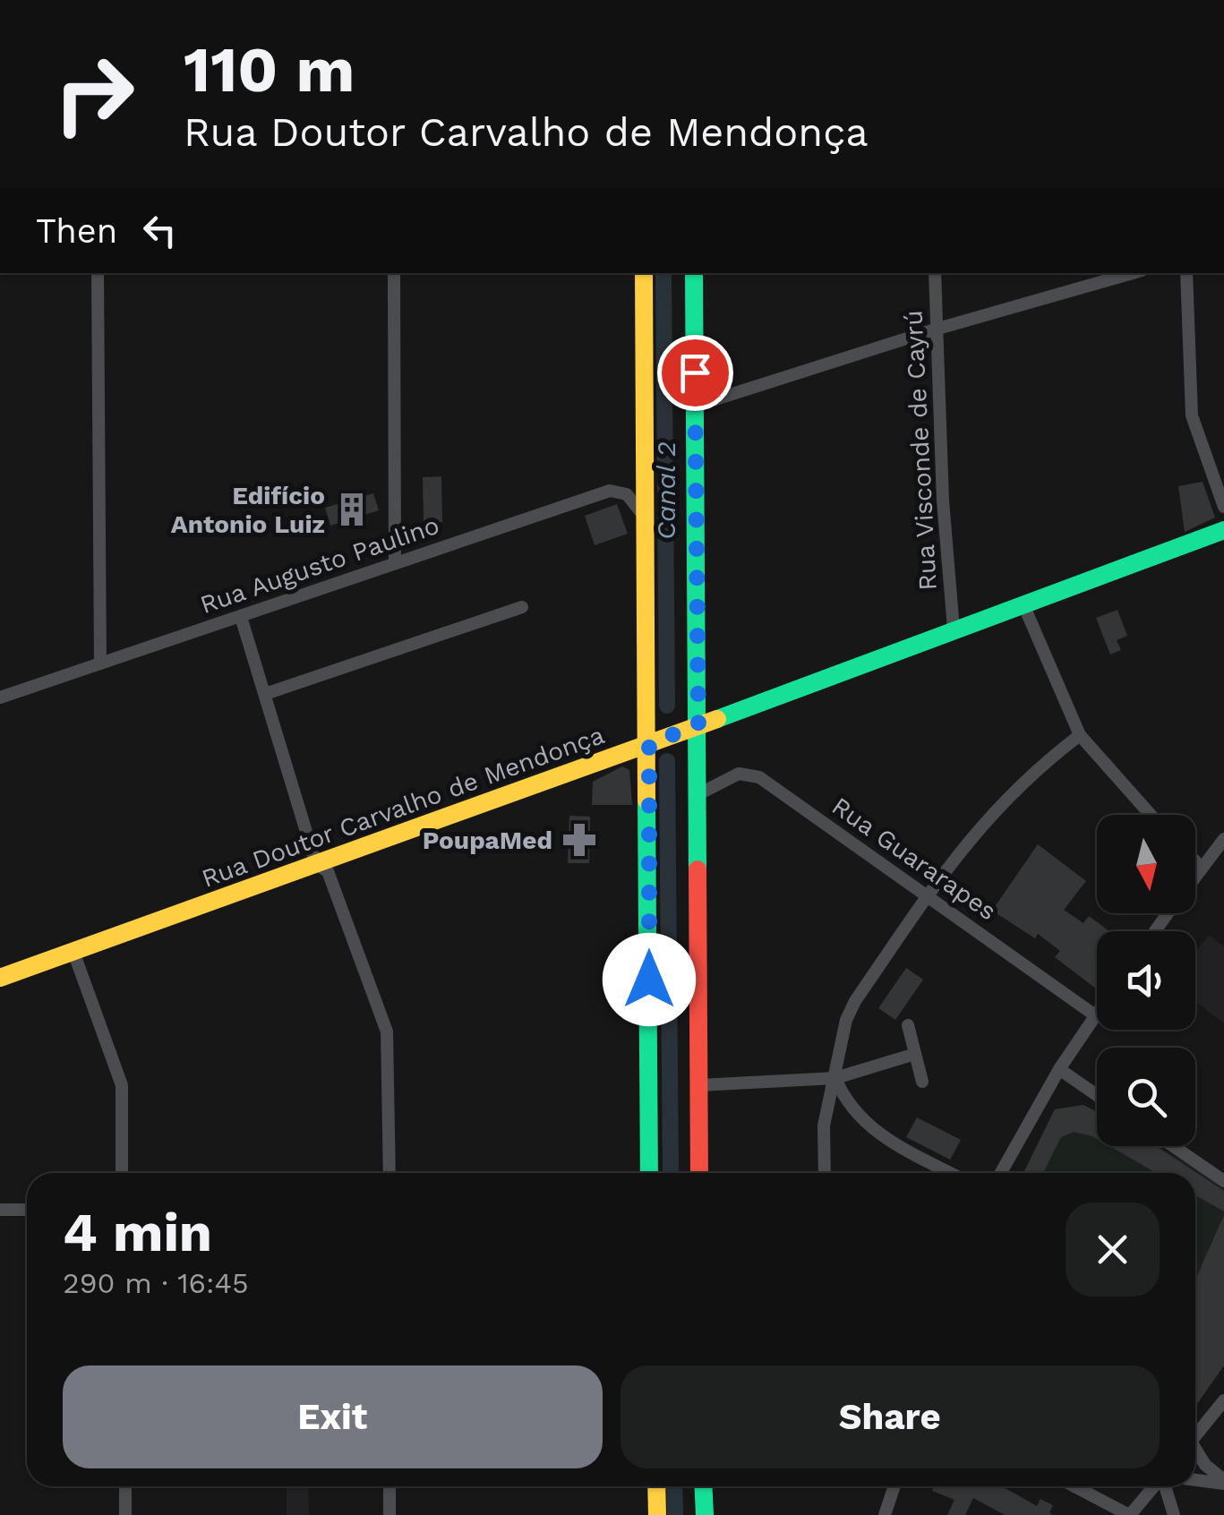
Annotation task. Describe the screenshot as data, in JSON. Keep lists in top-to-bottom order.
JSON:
{
  "streets": {
    "main road": ["Rua Doutor Carvalho de Mendonça"],
    "street": ["Rua Visconde de Cayrú", "Rua Augusto Paulino", "Rua Guararapes"]
  },
  "crossings": [
    ["Rua Visconde de Cayrú", "Rua Doutor Carvalho de Mendonça"]
  ],
  "water": ["Canal 2"],
  "places": {
    "building": ["Edifício Antonio Luiz"],
    "pharmacy": ["PoupaMed"]
  },
  "north": "bottom",
  "page": {
    "turn": ["110 m", "Rua Doutor Carvalho de Mendonça"],
    "then": "Then",
    "heading": ["4 min", "290 m · 16:45"],
    "buttons": ["Exit", "Share"]
  }
}
